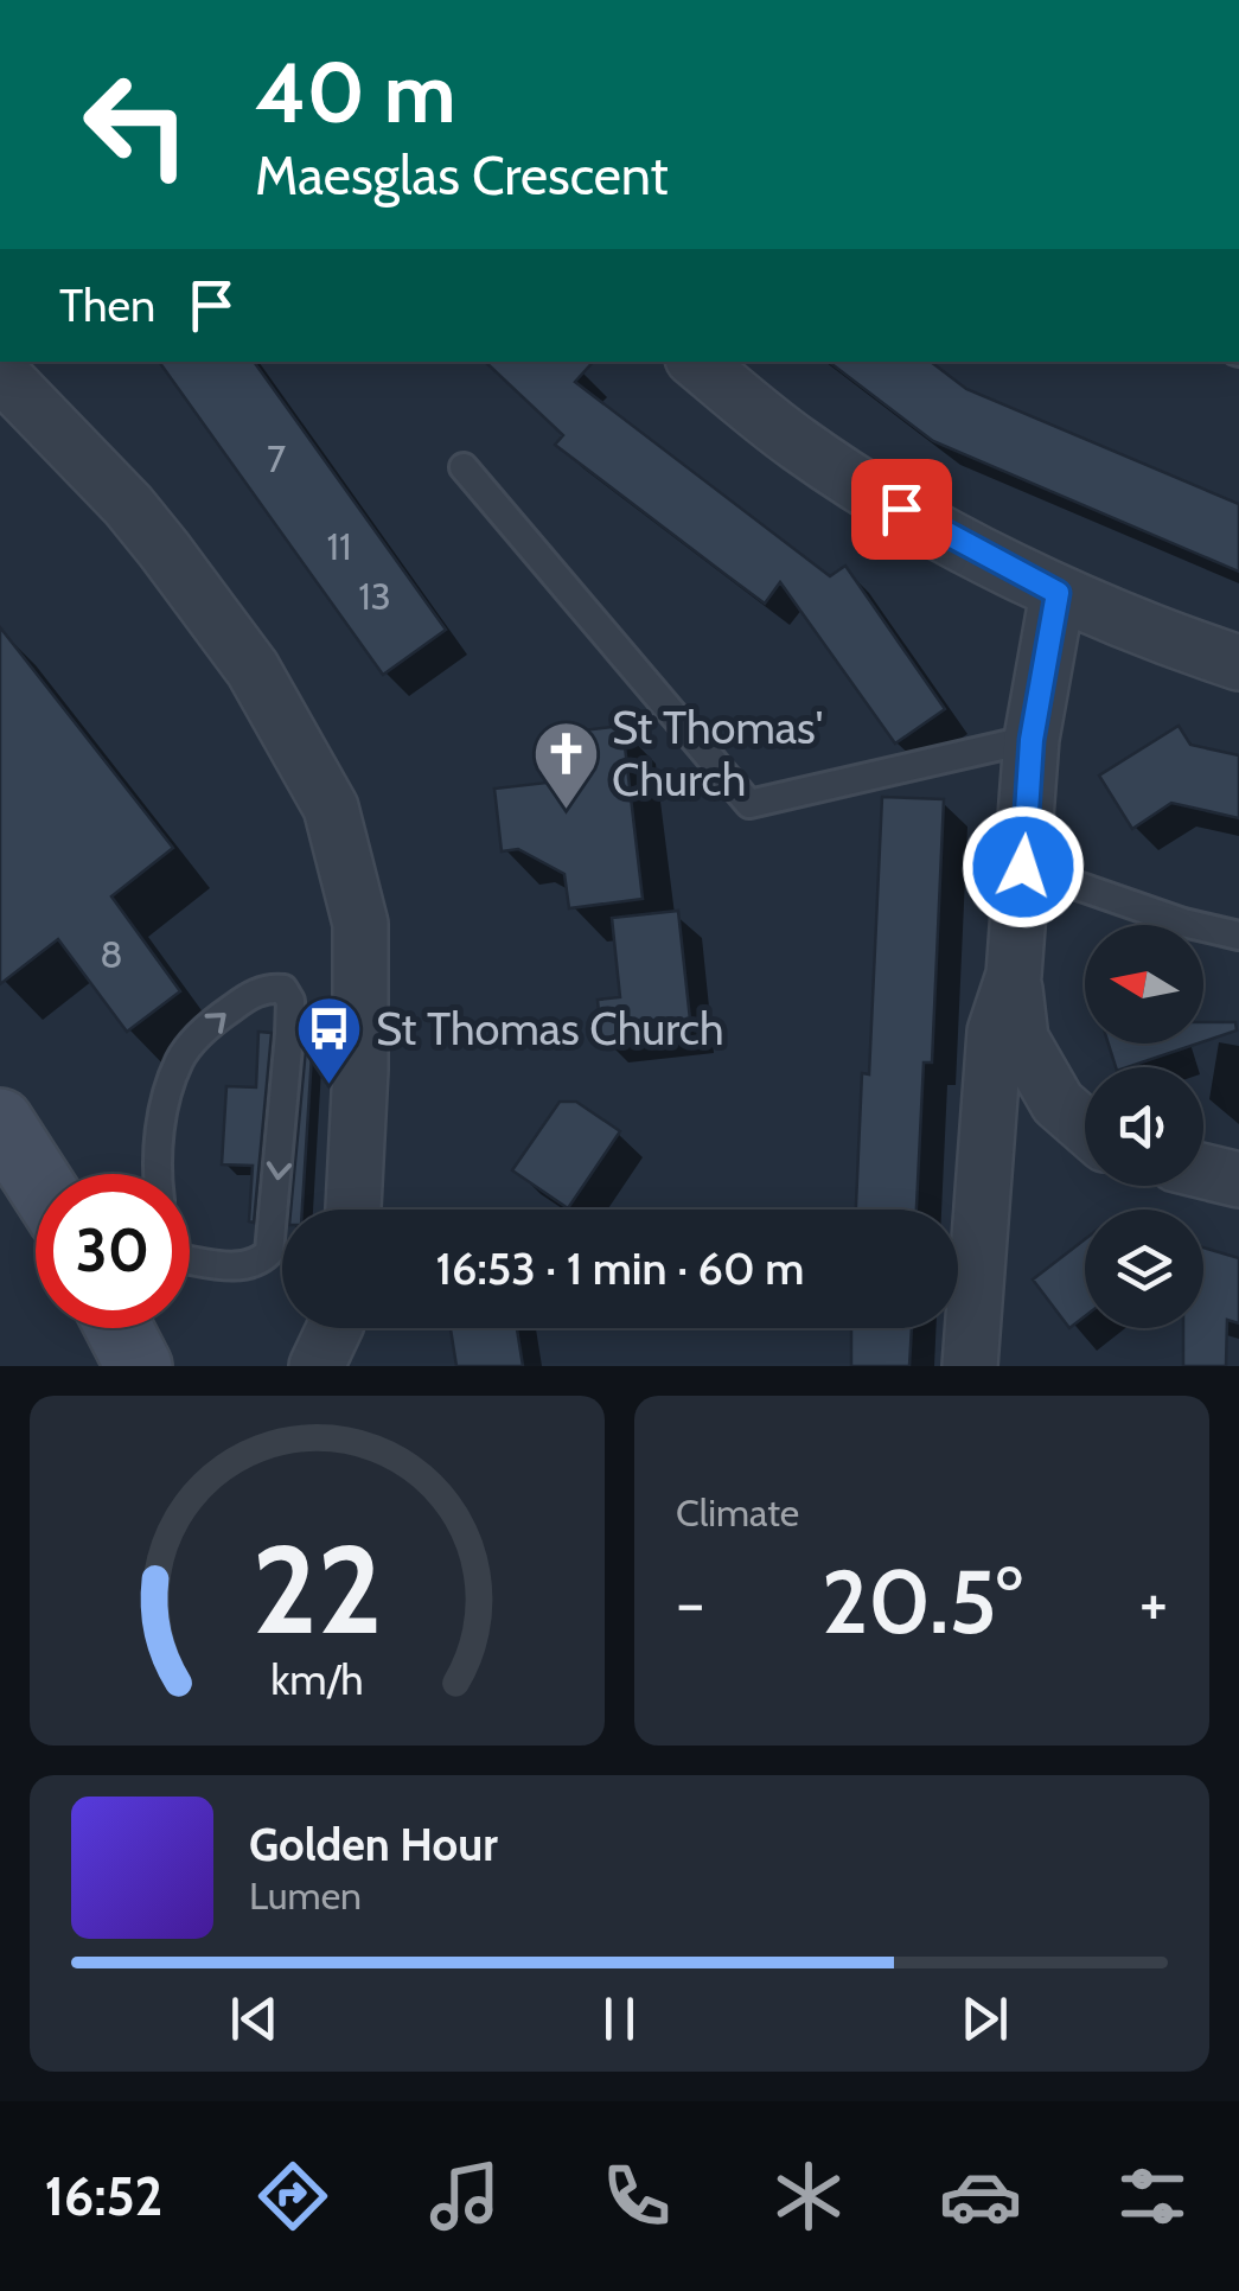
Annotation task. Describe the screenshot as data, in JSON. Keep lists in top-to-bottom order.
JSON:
{
  "places": {
    "church": ["St Thomas' Church"],
    "bus stop": ["St Thomas Church"]
  },
  "house_numbers": [
    "7",
    "11",
    "13",
    "8"
  ],
  "north": "left",
  "page": {
    "turn": ["40 m", "Maesglas Crescent"],
    "then": "Then",
    "limit": "30",
    "trip": "16:53 · 1 min · 60 m",
    "tile": "Climate",
    "heat": ["−", "20.5°", "+"],
    "song": ["Golden Hour", "Lumen"],
    "tabs": "16:52",
    "gauge": ["22", "km/h"]
  }
}
